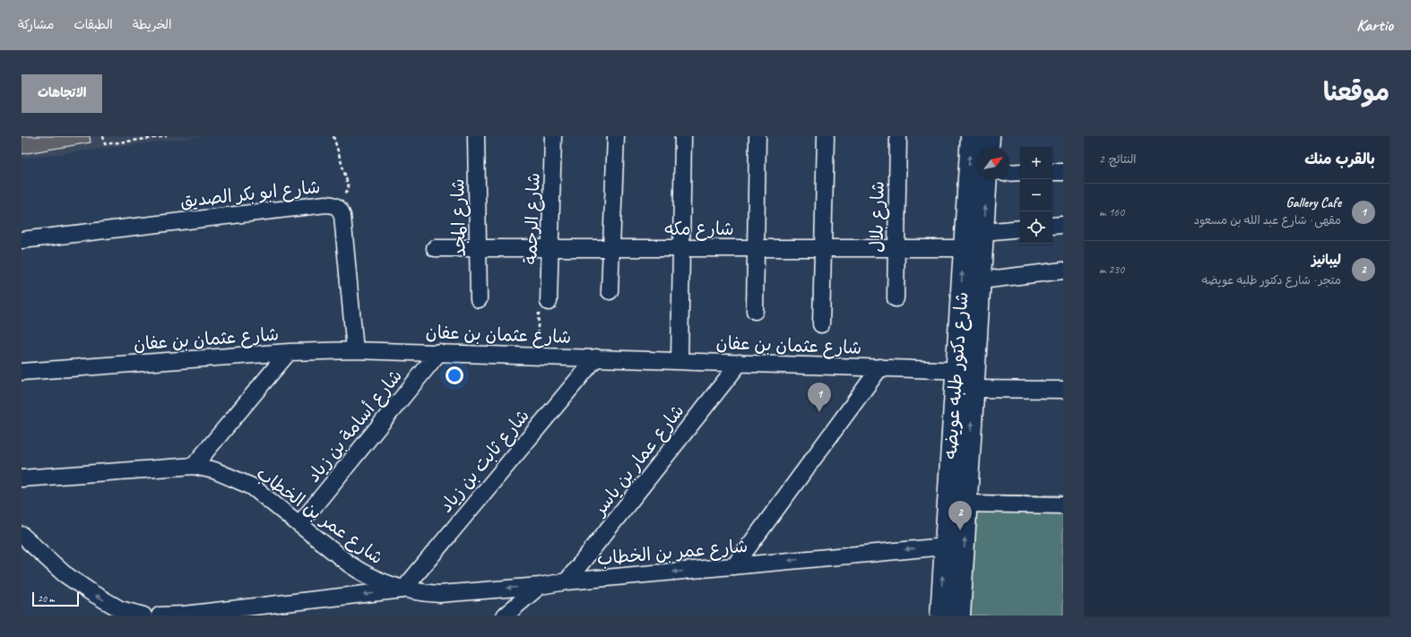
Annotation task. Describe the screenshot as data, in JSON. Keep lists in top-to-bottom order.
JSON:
{
  "streets": {
    "street": [
      "شارع ابو بكر الصديق",
      "شارع بلال",
      "شارع المجد",
      "شارع الرحمة",
      "شارع مكه",
      "شارع عثمان بن عفان",
      "شارع دكتور طلبه عويضه",
      "شارع أسامة بن زياد",
      "شارع عمار بن ياسر",
      "شارع ثابت بن زياد",
      "شارع عمر بن الخطاب"
    ]
  },
  "crossings": [
    ["شارع ابو بكر الصديق", "شارع عثمان بن عفان"],
    ["شارع بلال", "شارع مكه"],
    ["شارع المجد", "شارع مكه"],
    ["شارع الرحمة", "شارع مكه"],
    ["شارع مكه", "شارع دكتور طلبه عويضه"],
    ["شارع عثمان بن عفان", "شارع دكتور طلبه عويضه"],
    ["شارع عثمان بن عفان", "شارع أسامة بن زياد"],
    ["شارع عثمان بن عفان", "شارع عمار بن ياسر"],
    ["شارع عثمان بن عفان", "شارع ثابت بن زياد"],
    ["شارع دكتور طلبه عويضه", "شارع عمر بن الخطاب"],
    ["شارع أسامة بن زياد", "شارع عمر بن الخطاب"],
    ["شارع عمار بن ياسر", "شارع عمر بن الخطاب"],
    ["شارع ثابت بن زياد", "شارع عمر بن الخطاب"]
  ],
  "one_way": ["شارع عمر بن الخطاب"],
  "scale_bar": "20 m",
  "north": "top right",
  "page": {
    "header": "Kartio",
    "nav": ["الخريطة", "الطبقات", "مشاركة"],
    "title": "موقعنا",
    "buttons": "الاتجاهات",
    "heading": ["بالقرب منك", "النتائج: 2"],
    "map_buttons": ["+", "−"],
    "list": [
      {
        "mark": "1",
        "name": "Gallery Cafe",
        "note": "مقهى · شارع عبد الله بن مسعود",
        "value": "160 m"
      },
      {
        "mark": "2",
        "name": "ليبانيز",
        "note": "متجر · شارع دكتور طلبه عويضه",
        "value": "230 m"
      }
    ],
    "pins": ["1", "2"],
    "scale": "20 m"
  }
}
